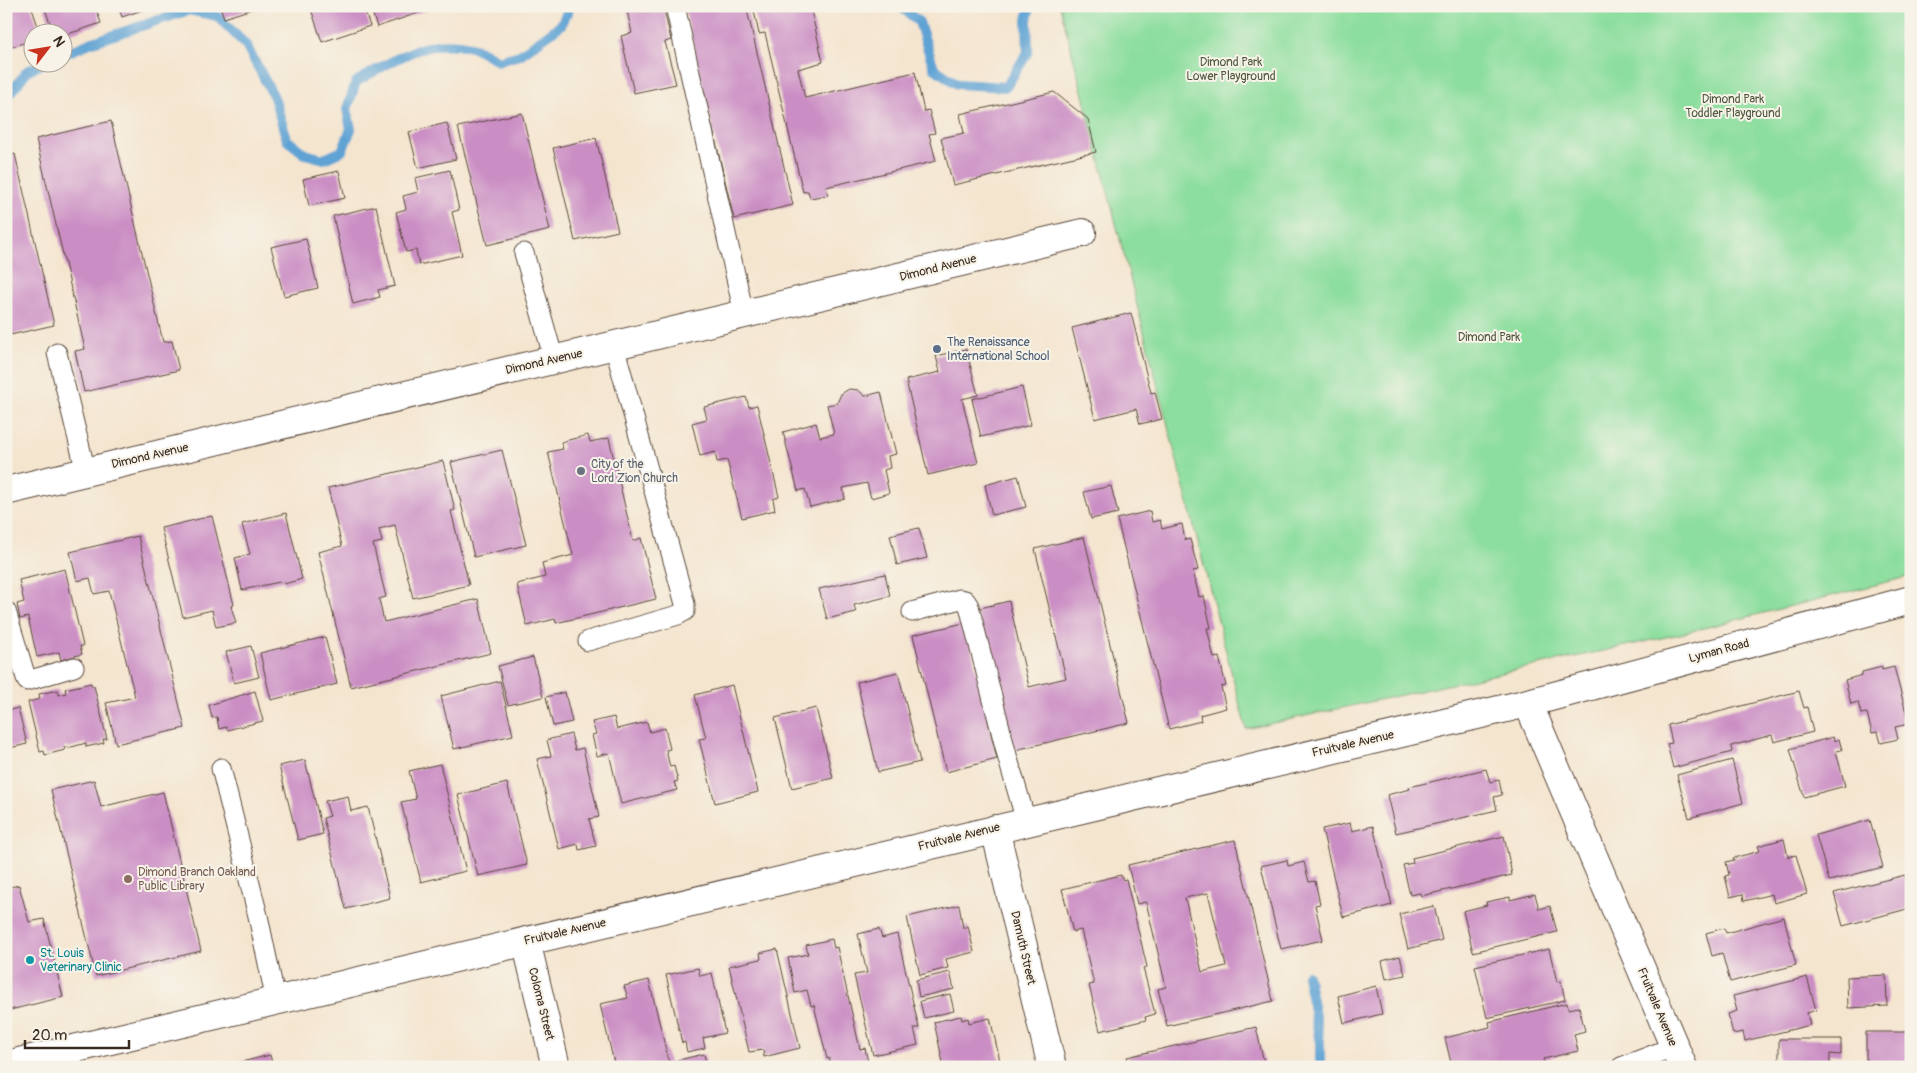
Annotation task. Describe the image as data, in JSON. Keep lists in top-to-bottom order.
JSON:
{
  "streets": {
    "street": [
      "Dimond Avenue",
      "Lyman Road",
      "Fruitvale Avenue",
      "Damuth Street",
      "Coloma Street"
    ]
  },
  "crossings": [
    ["Lyman Road", "Fruitvale Avenue"],
    ["Fruitvale Avenue", "Damuth Street"],
    ["Fruitvale Avenue", "Coloma Street"]
  ],
  "parks": ["Dimond Park Lower Playground", "Dimond Park Toddler Playground", "Dimond Park"],
  "places": [
    "The Renaissance International School",
    "City of the Lord Zion Church",
    "Dimond Branch Oakland Public Library",
    "St. Louis Veterinary Clinic"
  ],
  "scale_bar": "20 m",
  "north": "top right"
}
